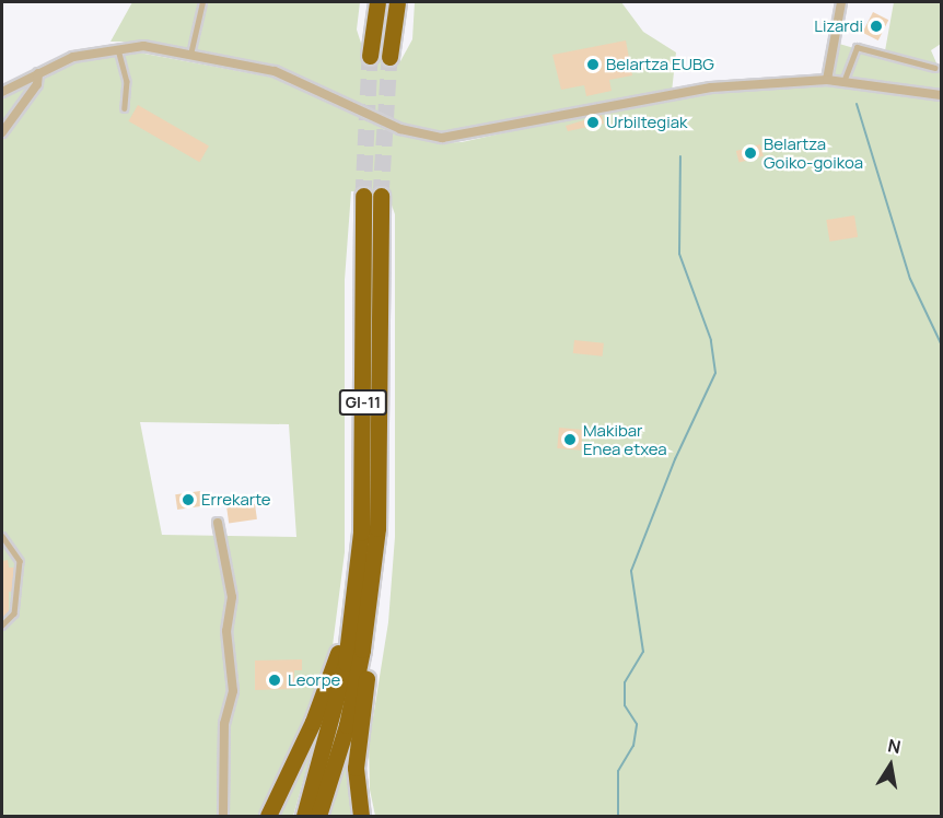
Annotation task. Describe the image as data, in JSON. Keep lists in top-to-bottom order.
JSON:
{
  "streets": {
    "highway": ["GI-11"]
  },
  "places": [
    "Lizardi",
    "Belartza EUBG",
    "Urbiltegiak",
    "Belartza Goiko-goikoa",
    "Makibar Enea etxea",
    "Errekarte",
    "Leorpe"
  ],
  "north": "top"
}
